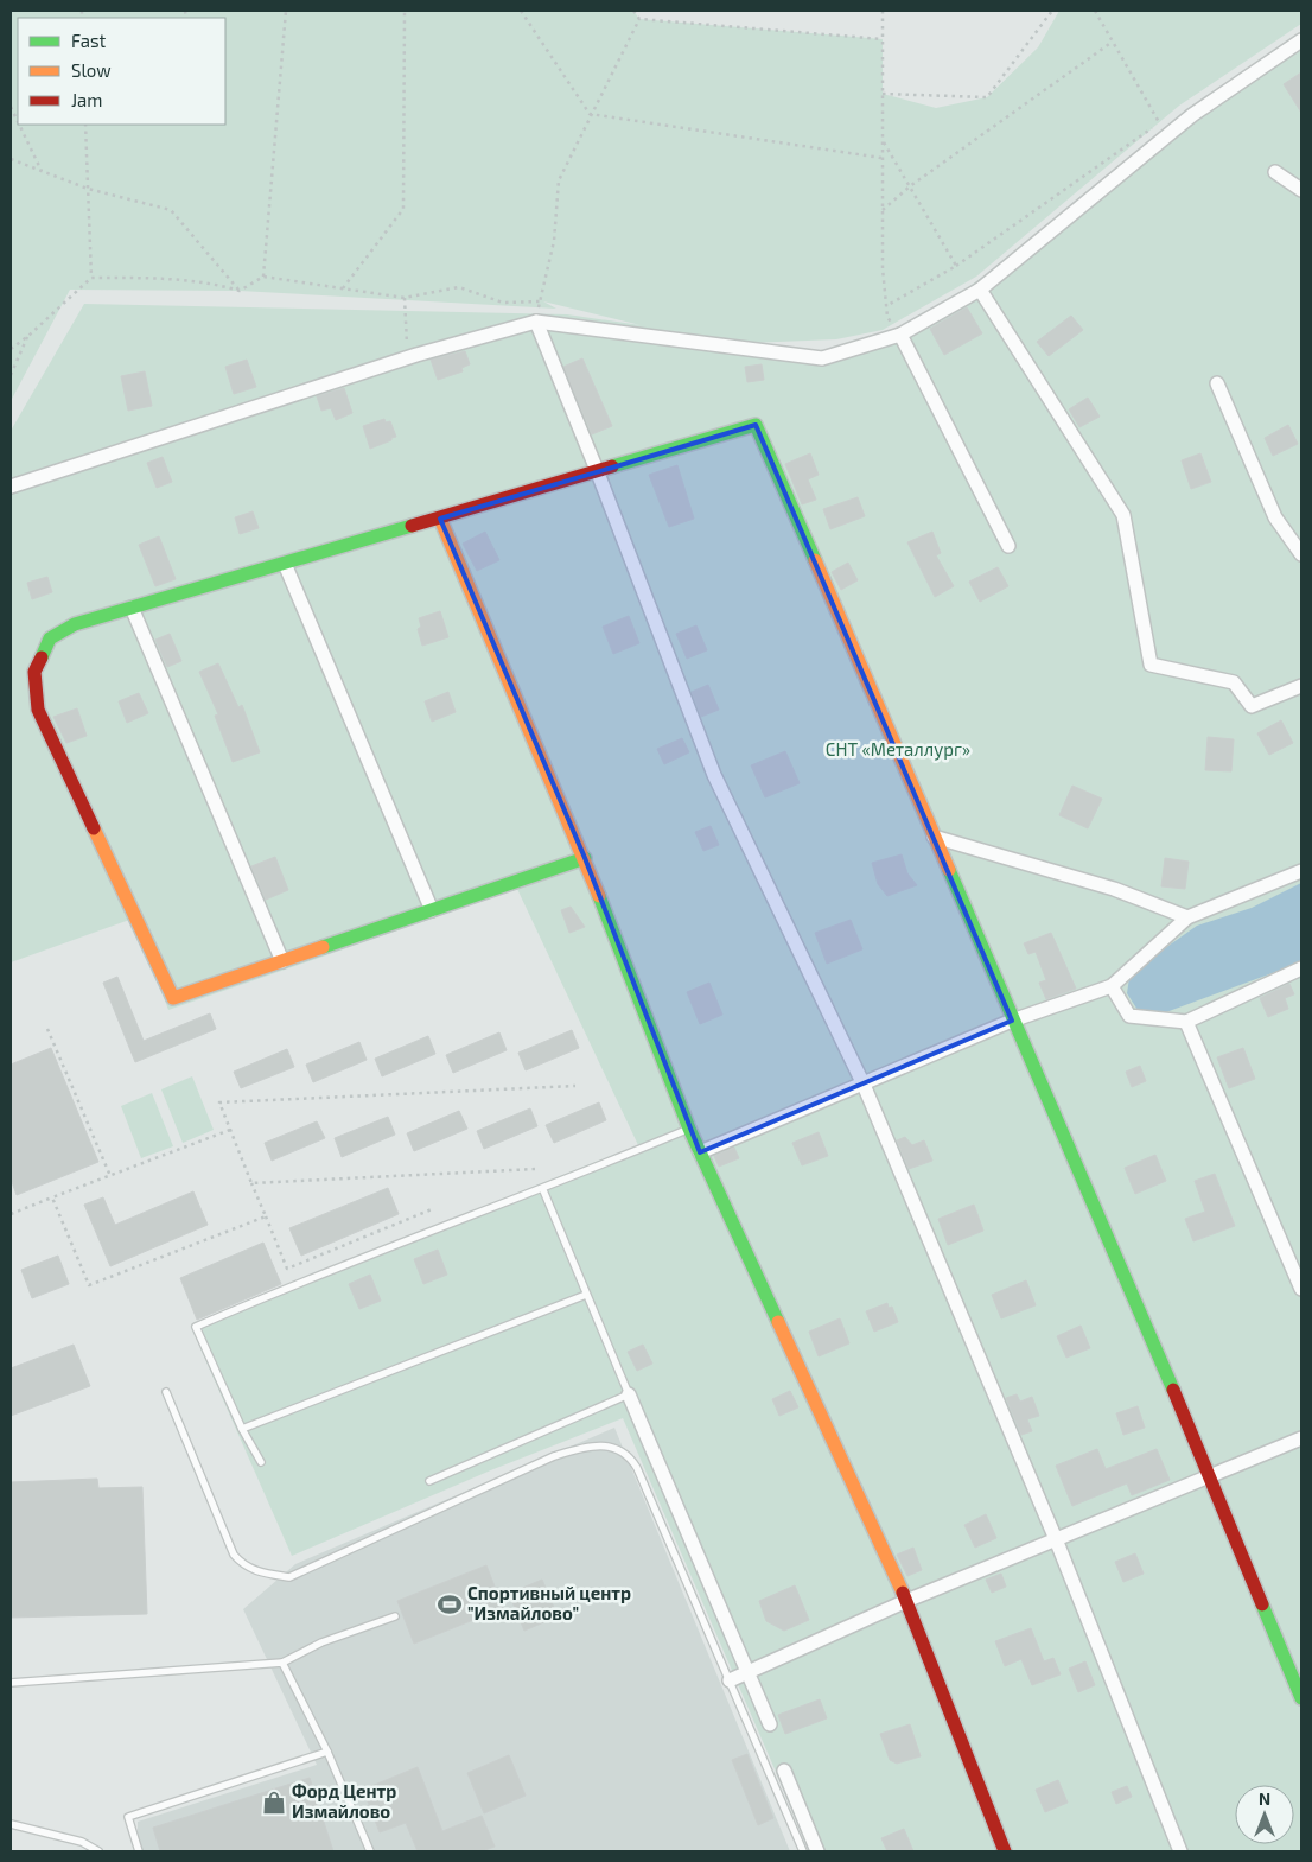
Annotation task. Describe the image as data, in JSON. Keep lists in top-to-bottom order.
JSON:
{
  "parks": ["СНТ «Металлург»"],
  "places": {
    "sports": ["Спортивный центр \"Измайлово\""],
    "shop": ["Форд Центр Измайлово"]
  },
  "legend": ["Fast", "Slow", "Jam"],
  "north": "top"
}
